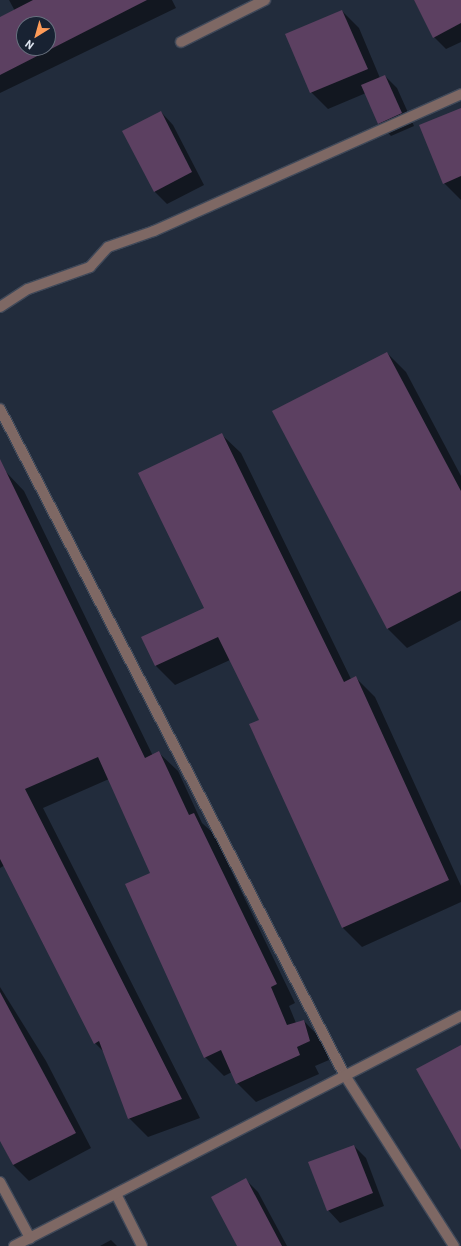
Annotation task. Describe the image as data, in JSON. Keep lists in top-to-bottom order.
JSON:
{
  "north": "bottom left"
}
